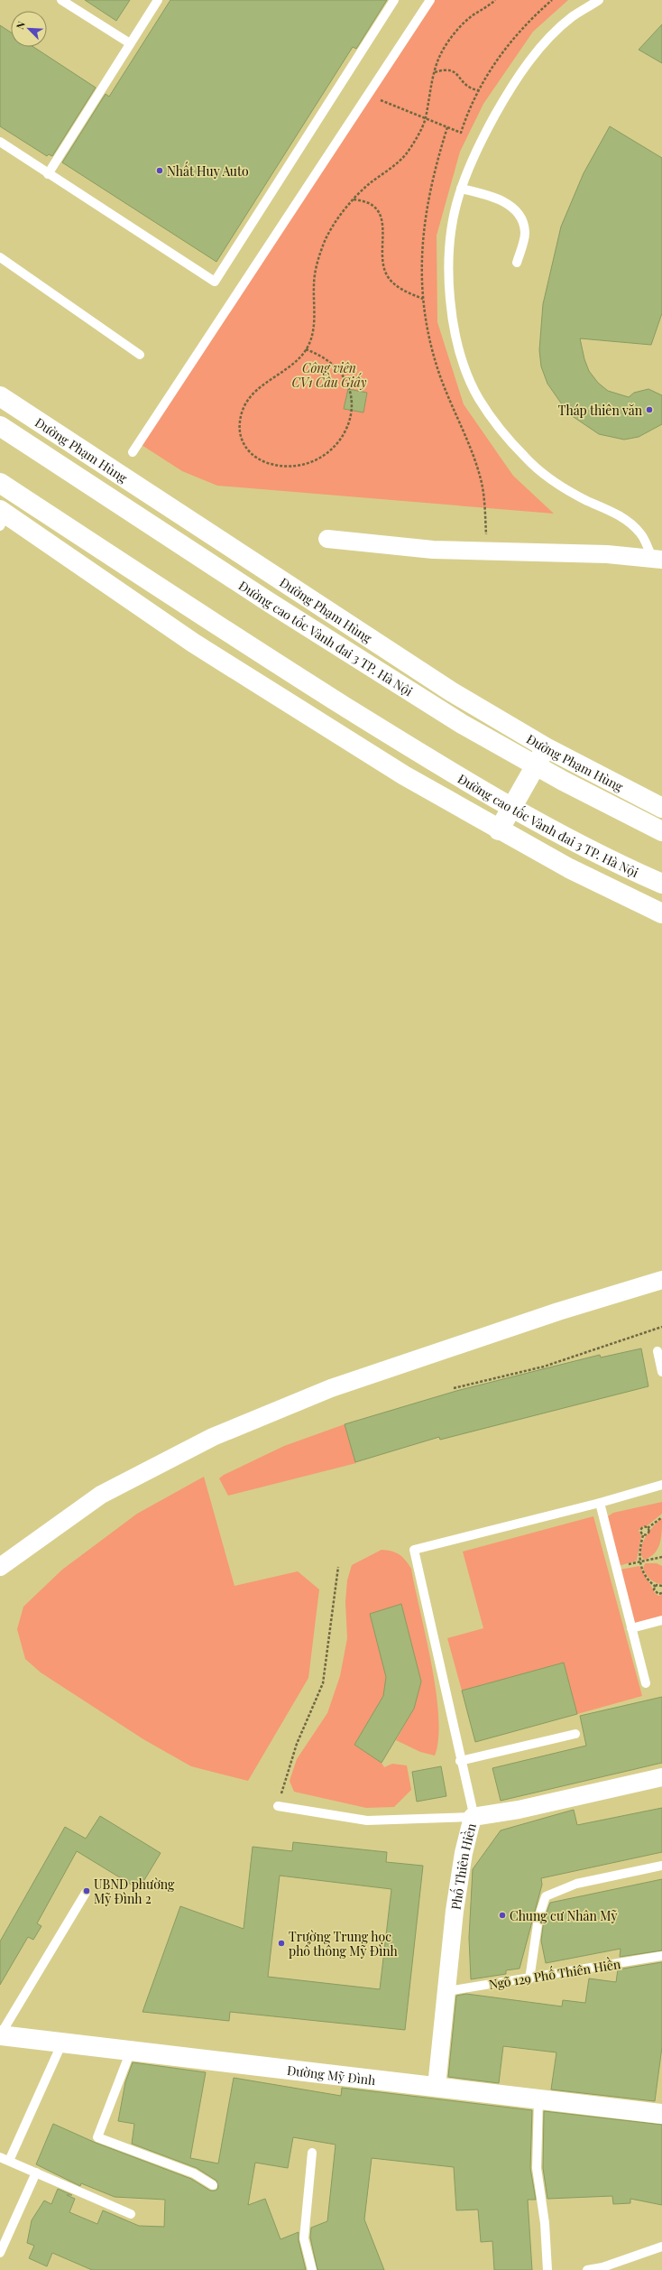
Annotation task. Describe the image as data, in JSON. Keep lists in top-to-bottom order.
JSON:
{
  "streets": {
    "main road": ["Đường Phạm Hùng", "Đường cao tốc Vành đai 3 TP. Hà Nội", "Đường Mỹ Đình"],
    "street": ["Phố Thiên Hiền"],
    "lane": ["Ngõ 129 Phố Thiên Hiền"]
  },
  "crossings": [
    ["Phố Thiên Hiền", "Ngõ 129 Phố Thiên Hiền"],
    ["Phố Thiên Hiền", "Đường Mỹ Đình"]
  ],
  "parks": ["Công viên CV1 Cầu Giấy"],
  "places": [
    "Nhất Huy Auto",
    "Tháp thiên văn",
    "UBND phường Mỹ Đình 2",
    "Chung cư Nhân Mỹ",
    "Trường Trung học phổ thông Mỹ Đình"
  ],
  "north": "top left"
}
